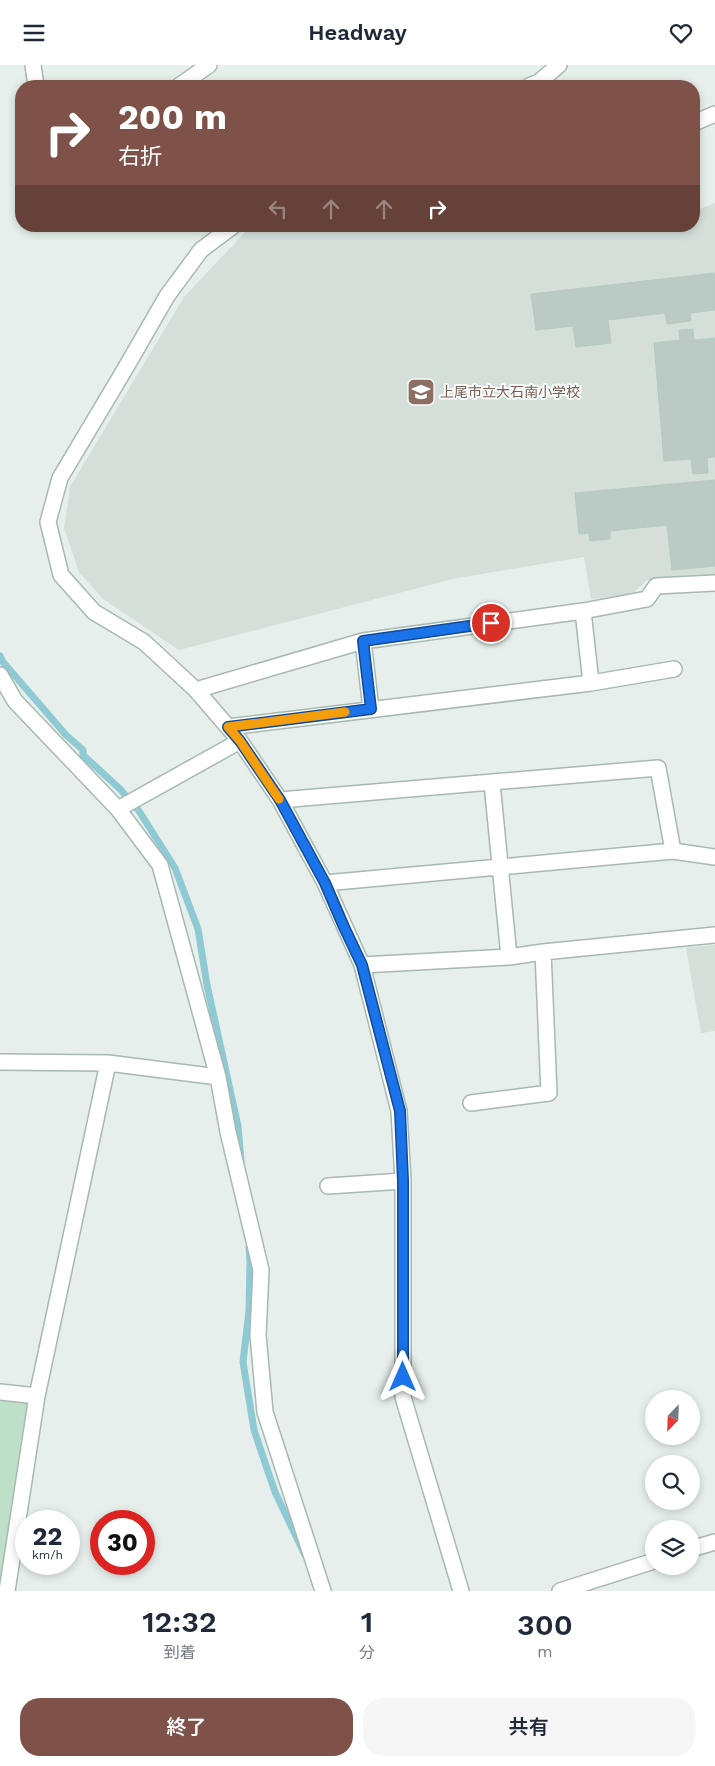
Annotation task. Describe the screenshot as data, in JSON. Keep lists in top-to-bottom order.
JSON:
{
  "places": {
    "school or university": ["上尾市立大石南小学校"]
  },
  "north": "bottom left",
  "page": {
    "header": "Headway",
    "turn": ["200 m", "右折"],
    "speed": "22 km/h",
    "limit": "30",
    "eta": [
      "12:32",
      "到着",
      "1",
      "分",
      "300",
      "m"
    ],
    "buttons": ["終了", "共有"]
  }
}
